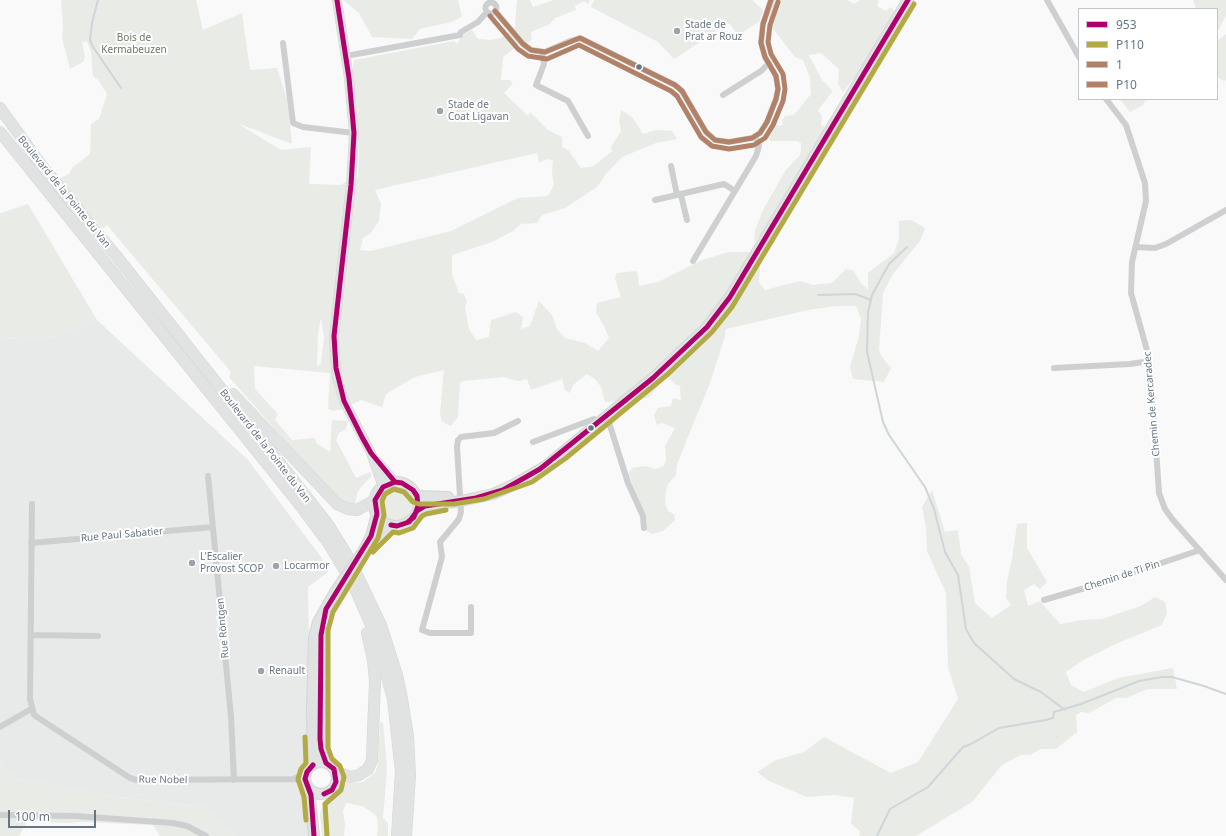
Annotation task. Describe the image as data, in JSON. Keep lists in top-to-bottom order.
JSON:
{
  "streets": {
    "highway": ["Boulevard de la Pointe du Van"],
    "street": [
      "Chemin de Kercaradec",
      "Rue Paul Sabatier",
      "Chemin de Ti Pin",
      "Rue Röntgen",
      "Rue Nobel"
    ]
  },
  "crossings": [
    ["Chemin de Kercaradec", "Chemin de Ti Pin"],
    ["Rue Paul Sabatier", "Rue Röntgen"],
    ["Rue Röntgen", "Rue Nobel"]
  ],
  "parks": ["Bois de Kermabeuzen"],
  "places": [
    "Stade de Prat ar Rouz",
    "Stade de Coat Ligavan",
    "L'Escalier Provost SCOP",
    "Locarmor",
    "Renault"
  ],
  "lines": [
    "transit line 953",
    "transit line 1",
    "transit line P10",
    "transit line P110"
  ],
  "legend": [
    "953",
    "P110",
    "1",
    "P10"
  ],
  "scale_bar": "100 m"
}
